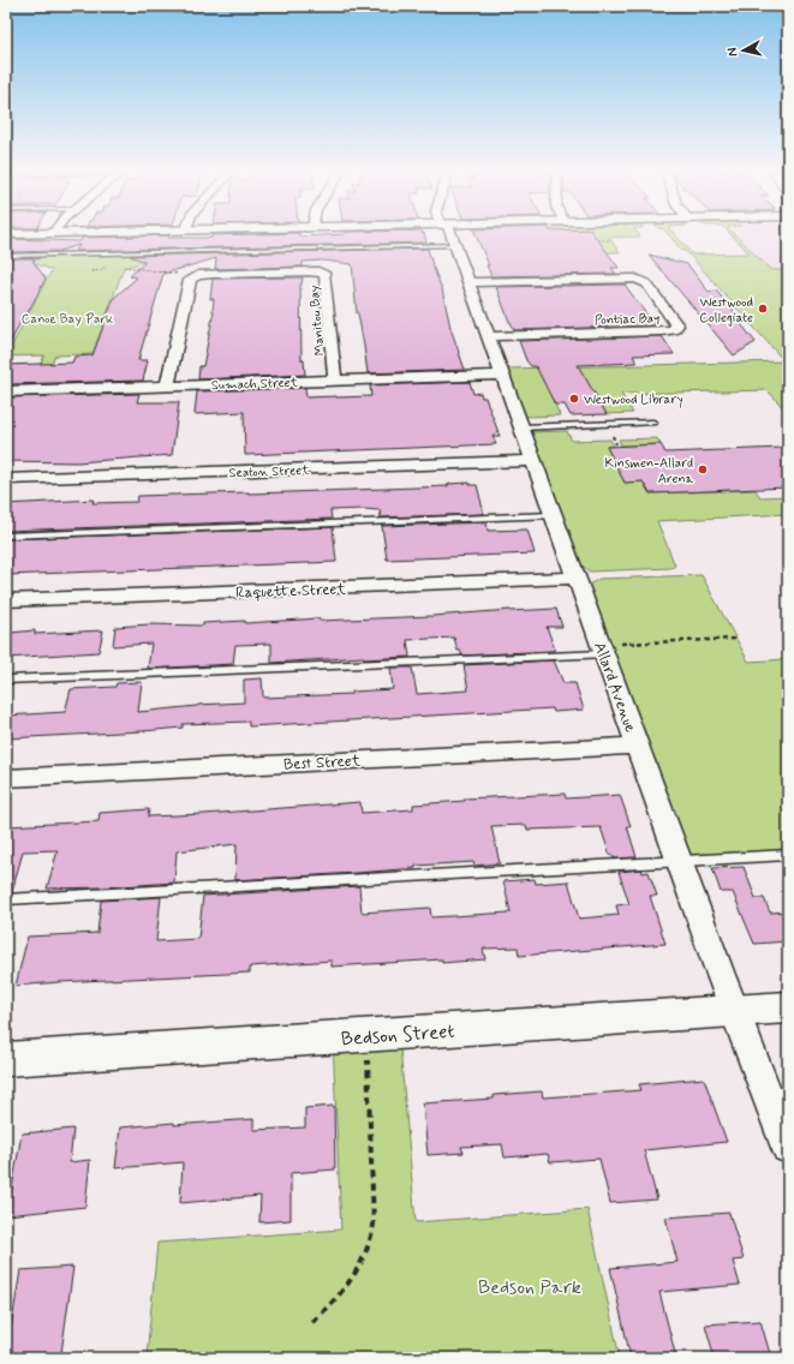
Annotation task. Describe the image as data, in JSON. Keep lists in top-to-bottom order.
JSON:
{
  "streets": {
    "street": [
      "Pontiac Bay",
      "Manitou Bay",
      "Sumach Street",
      "Seaton Street",
      "Raquette Street",
      "Allard Avenue",
      "Best Street",
      "Bedson Street"
    ]
  },
  "crossings": [
    ["Pontiac Bay", "Allard Avenue"],
    ["Manitou Bay", "Sumach Street"],
    ["Sumach Street", "Allard Avenue"],
    ["Seaton Street", "Allard Avenue"],
    ["Raquette Street", "Allard Avenue"],
    ["Allard Avenue", "Best Street"],
    ["Allard Avenue", "Bedson Street"]
  ],
  "parks": ["Canoe Bay Park", "Bedson Park"],
  "places": ["Westwood Collegiate", "Westwood Library", "Kinsmen-Allard Arena"],
  "north": "left"
}
